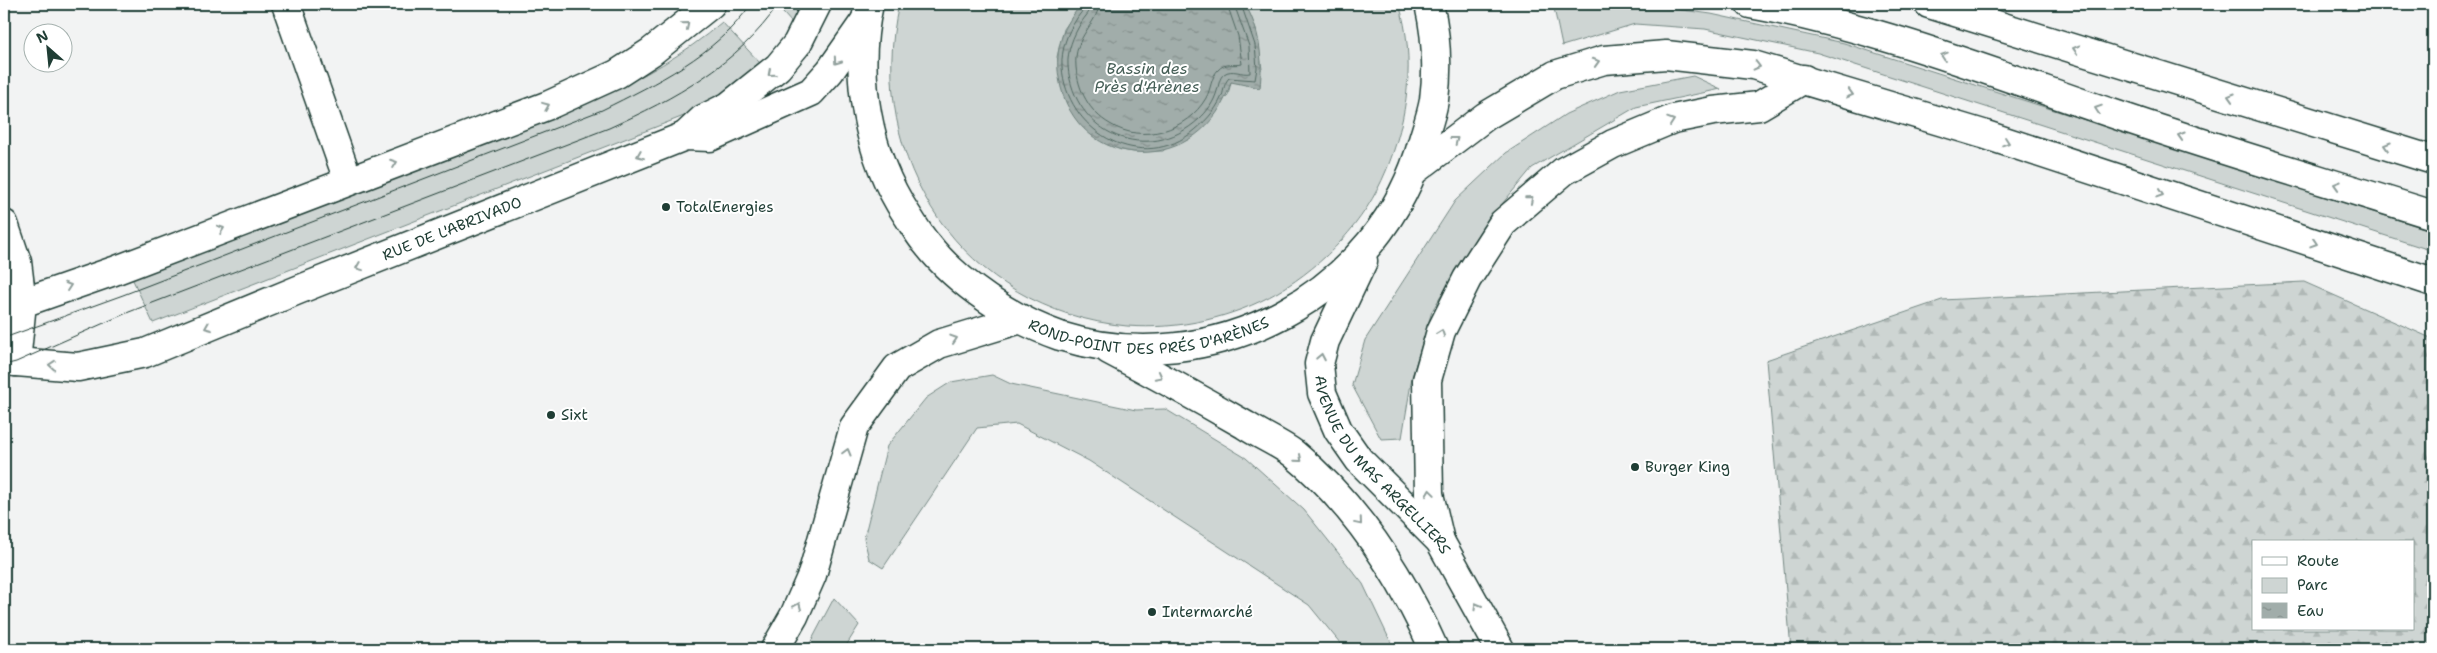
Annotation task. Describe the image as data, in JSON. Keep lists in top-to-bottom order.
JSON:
{
  "streets": {
    "main road": ["RUE DE L'ABRIVADO", "ROND-POINT DES PRÉS D'ARÈNES", "AVENUE DU MAS ARGELLIERS"]
  },
  "crossings": [
    ["RUE DE L'ABRIVADO", "ROND-POINT DES PRÉS D'ARÈNES"],
    ["ROND-POINT DES PRÉS D'ARÈNES", "AVENUE DU MAS ARGELLIERS"]
  ],
  "one_way": ["AVENUE DU MAS ARGELLIERS"],
  "water": ["Bassin des Près d'Arènes"],
  "places": [
    "TotalEnergies",
    "Sixt",
    "Burger King",
    "Intermarché"
  ],
  "legend": ["Route", "Parc", "Eau"],
  "north": "top left"
}
